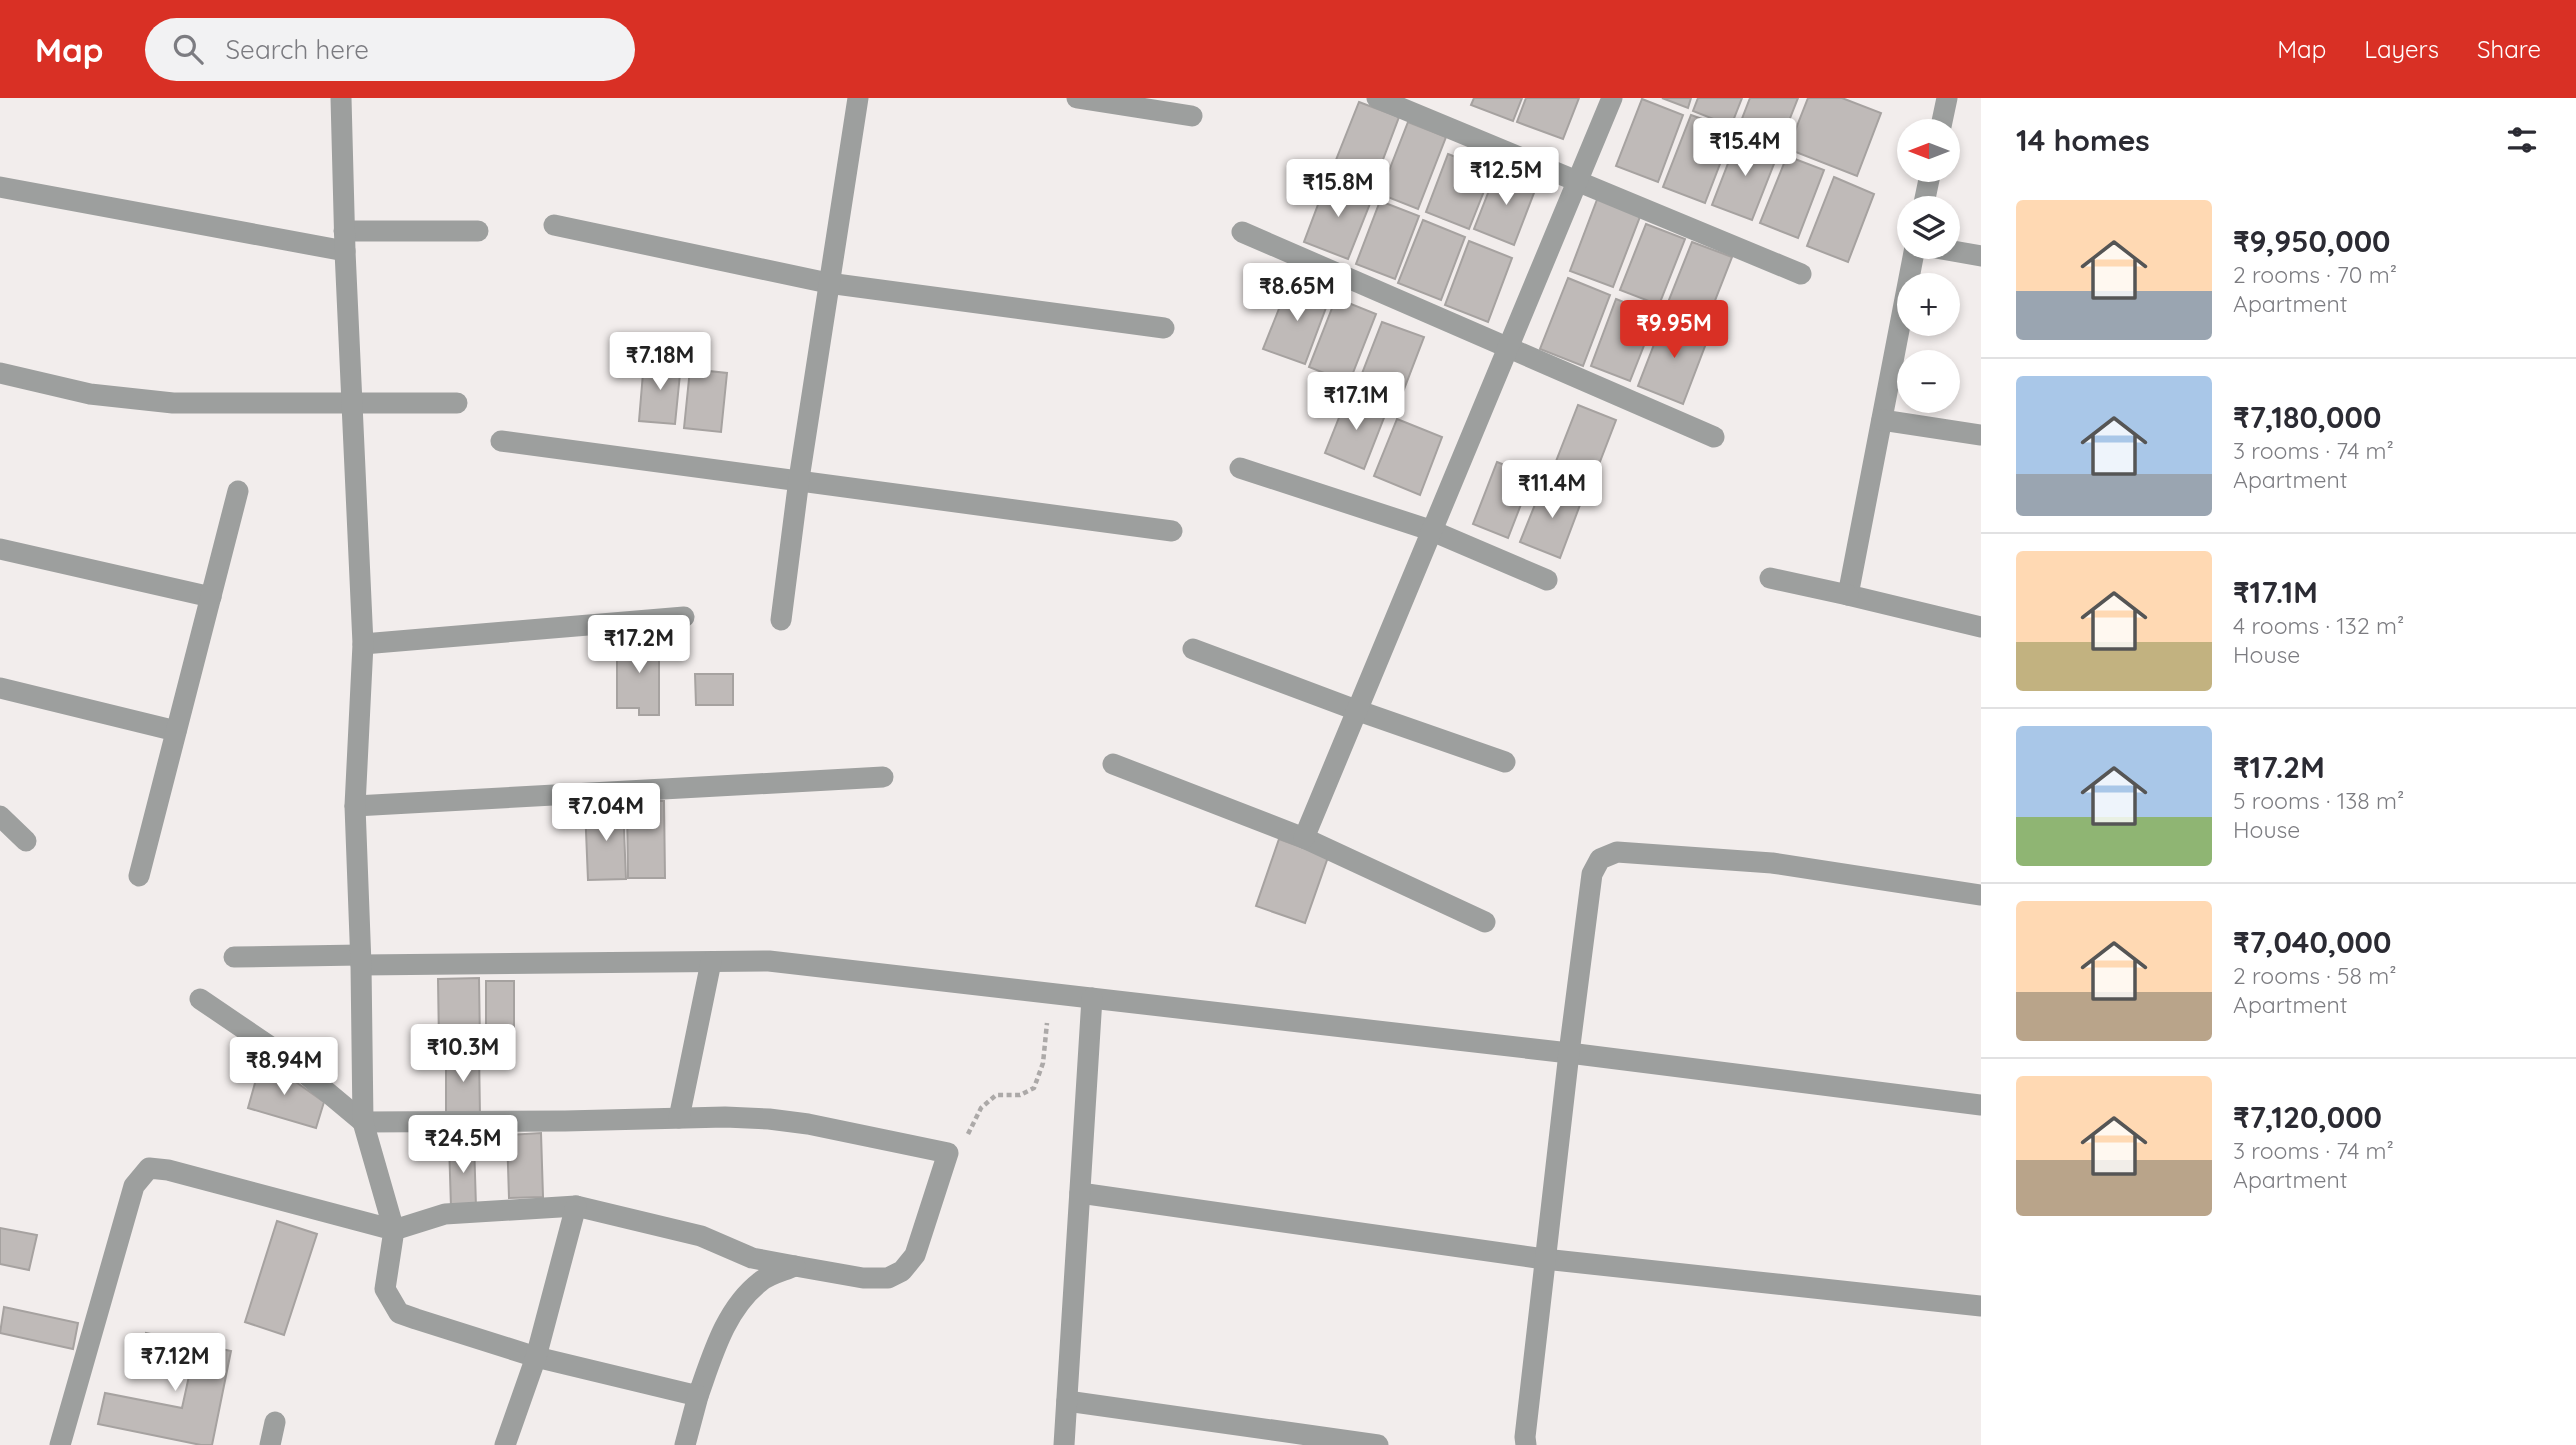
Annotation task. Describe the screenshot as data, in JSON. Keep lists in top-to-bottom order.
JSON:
{
  "north": "left",
  "page": {
    "header": "Map",
    "search": "Search here",
    "nav": ["Map", "Layers", "Share"],
    "heading": "14 homes",
    "price": [
      "₹15.4M",
      "₹12.5M",
      "₹15.8M",
      "₹8.65M",
      "₹9.95M",
      "₹7.18M",
      "₹17.1M",
      "₹11.4M",
      "₹17.2M",
      "₹7.04M",
      "₹10.3M",
      "₹8.94M",
      "₹24.5M",
      "₹7.12M"
    ],
    "map_buttons": ["+", "−"],
    "list": [
      {
        "name": "₹9,950,000",
        "note": "2 rooms · 70 m² · Apartment"
      },
      {
        "name": "₹7,180,000",
        "note": "3 rooms · 74 m² · Apartment"
      },
      {
        "name": "₹17.1M",
        "note": "4 rooms · 132 m² · House"
      },
      {
        "name": "₹17.2M",
        "note": "5 rooms · 138 m² · House"
      },
      {
        "name": "₹7,040,000",
        "note": "2 rooms · 58 m² · Apartment"
      },
      {
        "name": "₹7,120,000",
        "note": "3 rooms · 74 m² · Apartment"
      }
    ]
  }
}
